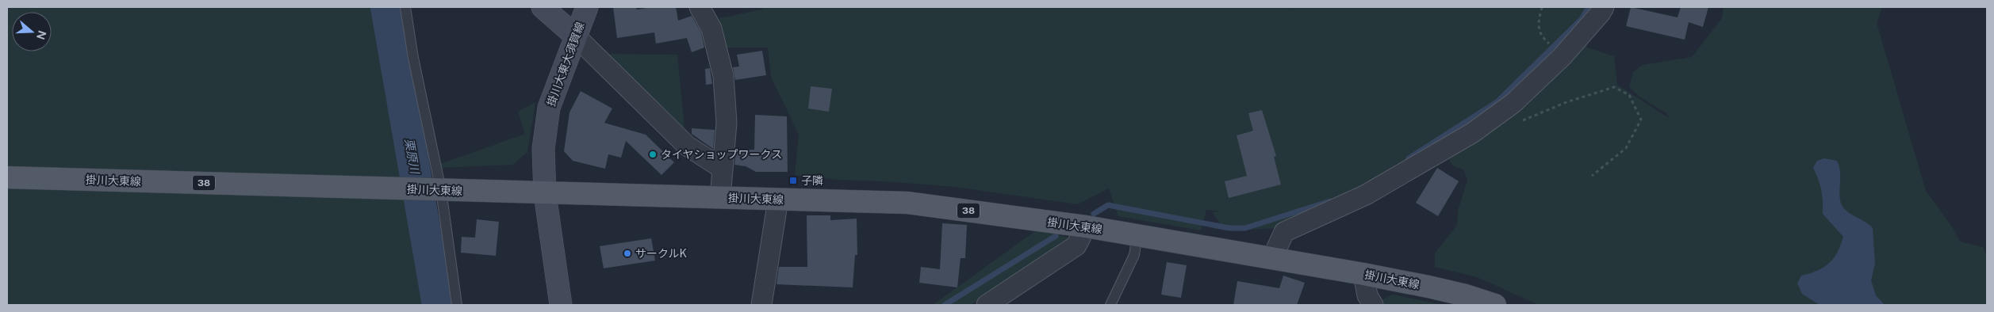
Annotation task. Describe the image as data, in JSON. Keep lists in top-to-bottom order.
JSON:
{
  "streets": {
    "main road": ["掛川大東大須賀線", "掛川大東線", "38"]
  },
  "crossings": [
    ["掛川大東大須賀線", "掛川大東線"]
  ],
  "water": ["栗原川"],
  "places": {
    "other": ["タイヤショップワークス", "サークルK"],
    "transit": ["子隣"]
  },
  "north": "right"
}
